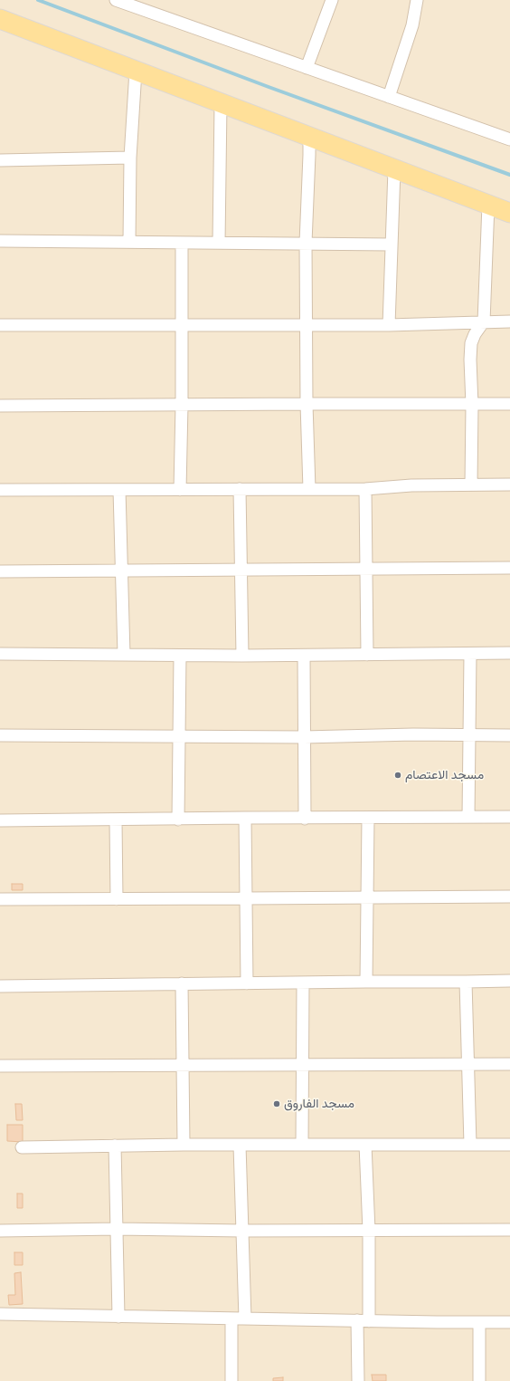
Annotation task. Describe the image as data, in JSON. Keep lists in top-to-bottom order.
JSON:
{
  "places": ["مسجد الاعتصام", "مسجد الفاروق"]
}
